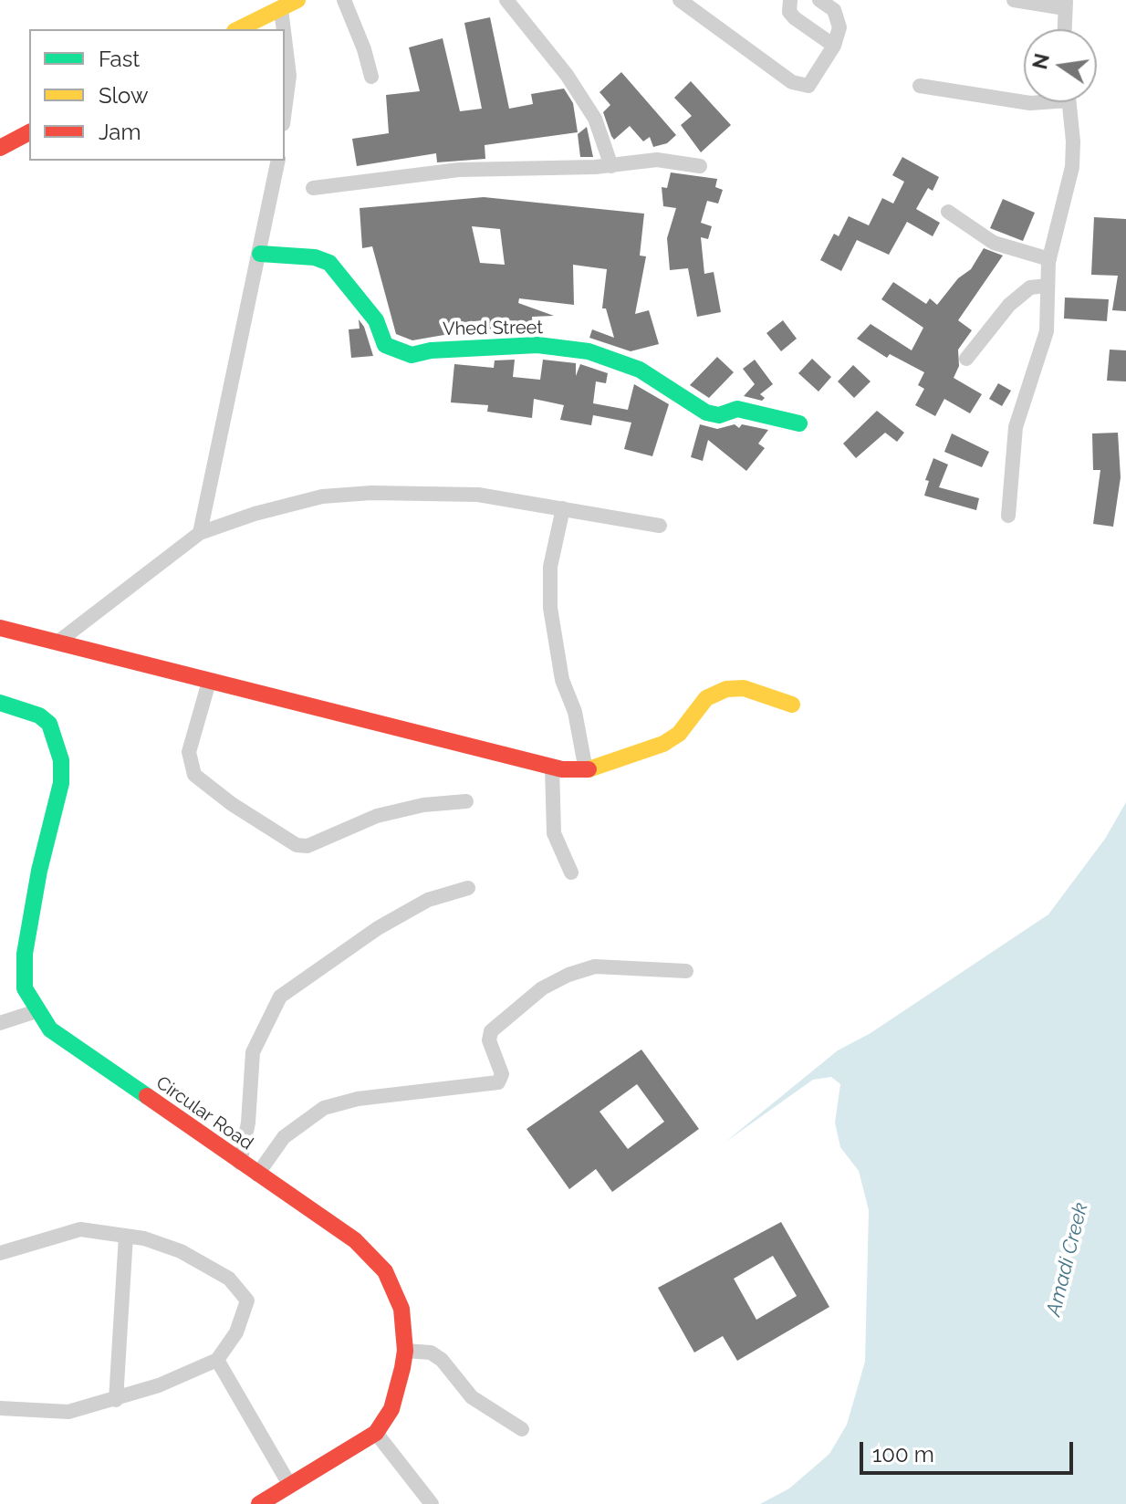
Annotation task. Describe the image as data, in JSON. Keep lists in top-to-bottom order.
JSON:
{
  "streets": {
    "street": ["Vhed Street", "Circular Road"]
  },
  "water": ["Amadi Creek"],
  "legend": ["Fast", "Slow", "Jam"],
  "scale_bar": "100 m",
  "north": "left"
}
